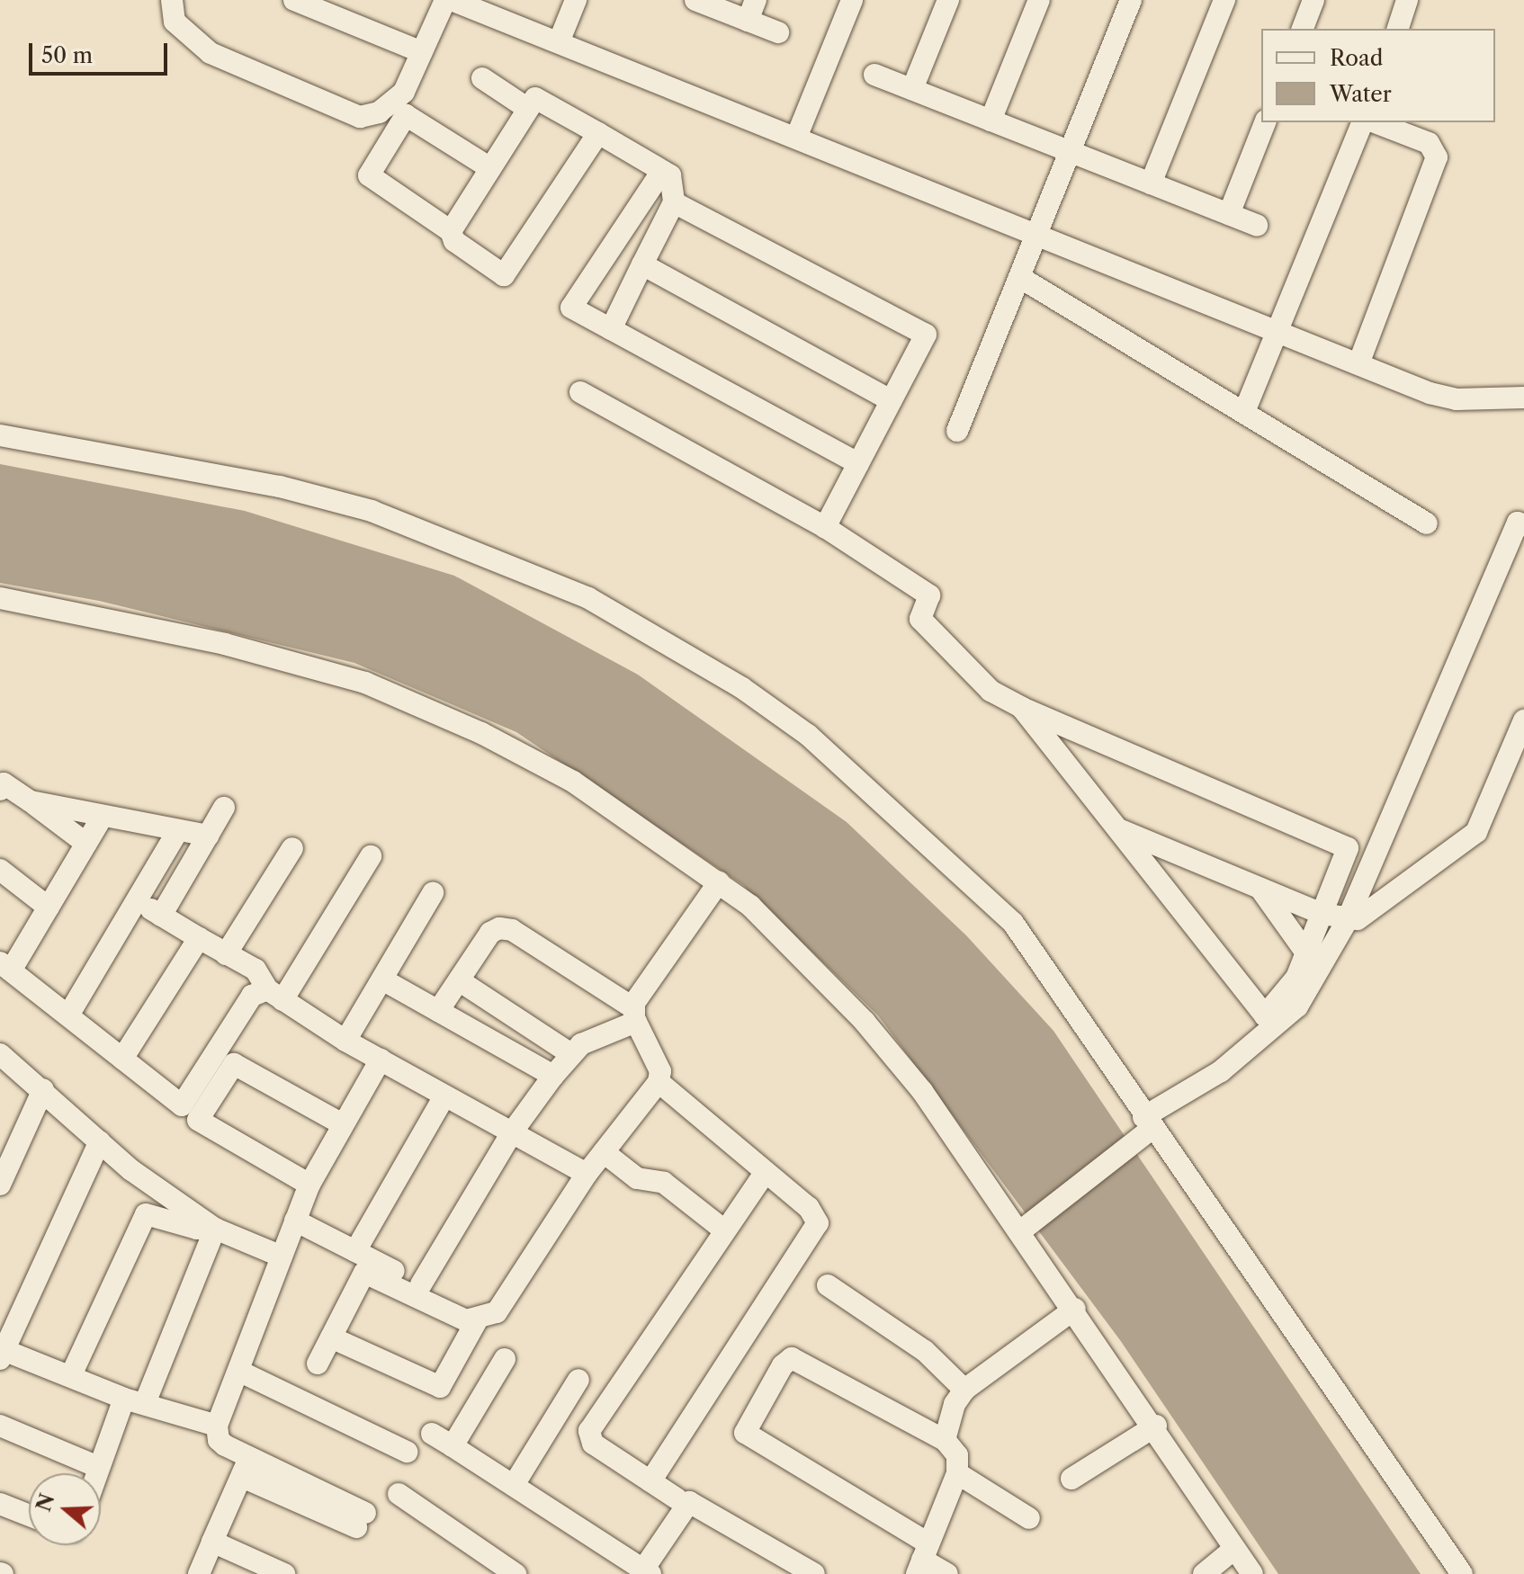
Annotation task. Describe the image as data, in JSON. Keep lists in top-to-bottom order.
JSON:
{
  "legend": ["Road", "Water"],
  "scale_bar": "50 m",
  "north": "left"
}
